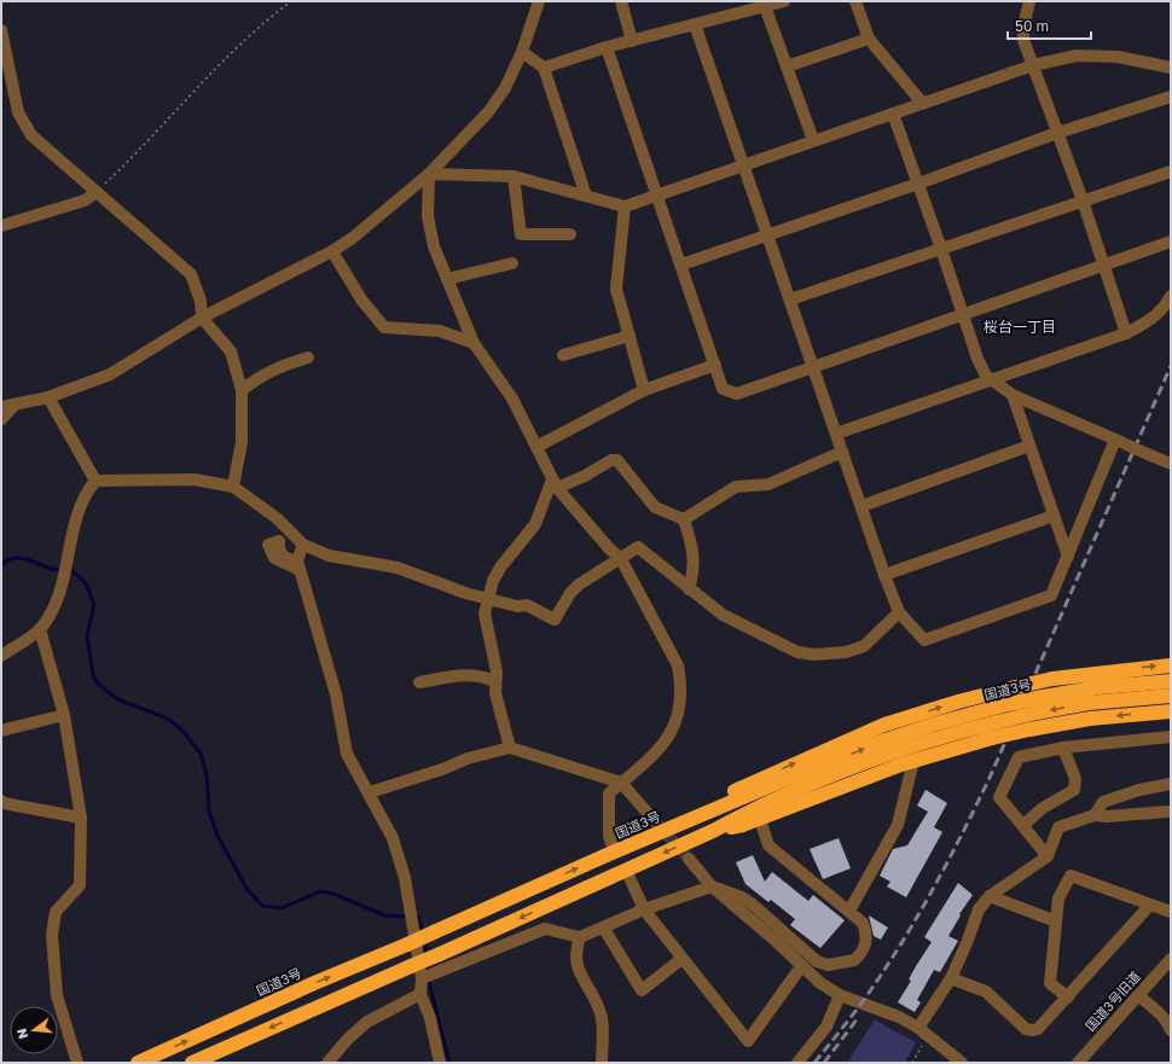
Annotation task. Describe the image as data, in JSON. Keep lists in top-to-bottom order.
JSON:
{
  "streets": {
    "highway": ["国道3号"],
    "street": ["国道3号旧道"]
  },
  "districts": ["桜台一丁目"],
  "scale_bar": "50 m",
  "north": "left"
}
